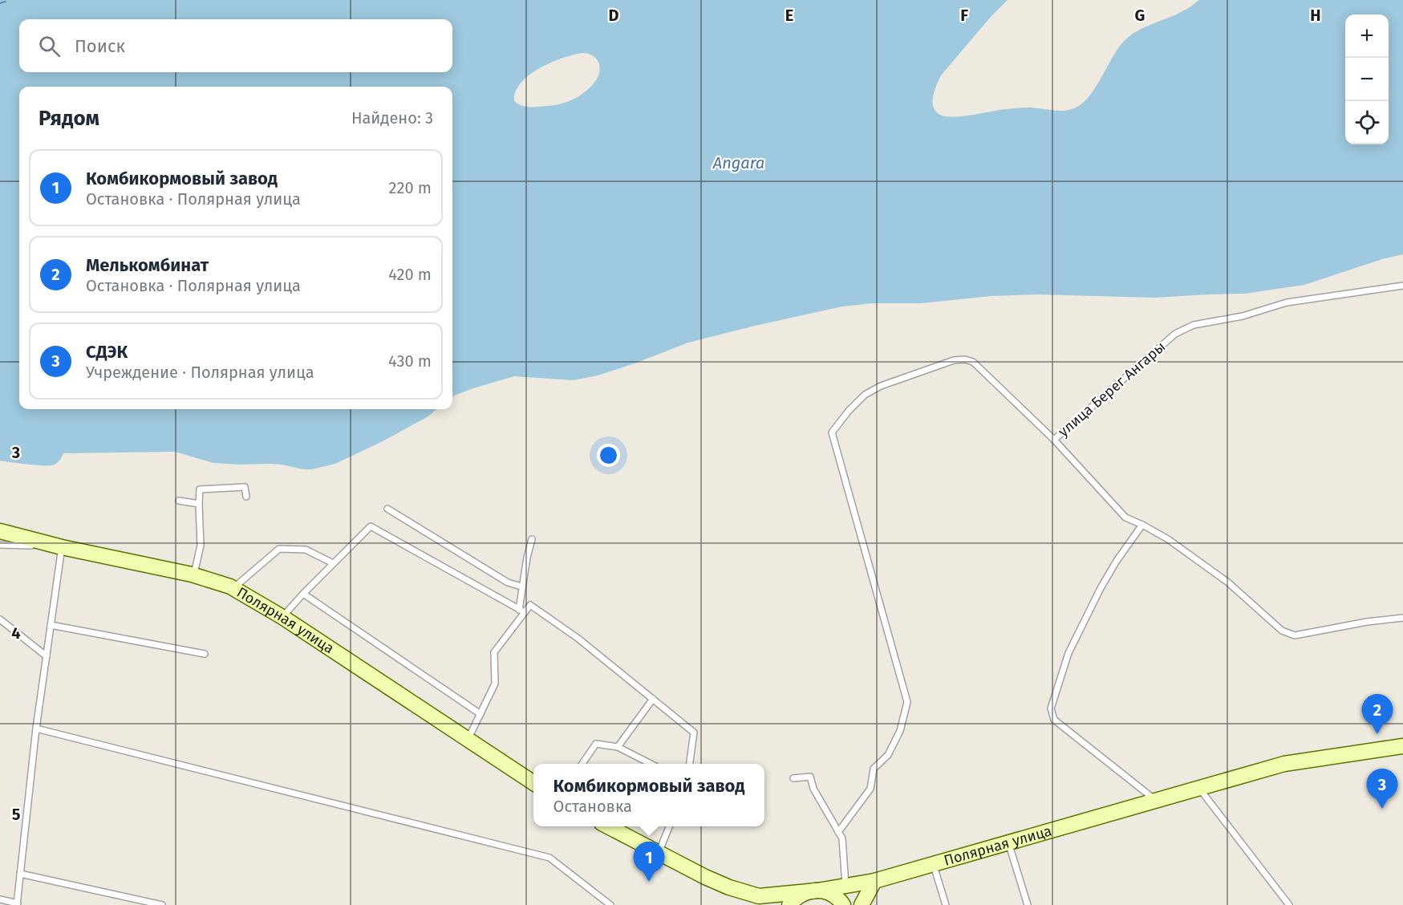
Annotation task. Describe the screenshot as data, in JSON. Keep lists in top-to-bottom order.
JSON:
{
  "streets": {
    "main road": ["Полярная улица"],
    "lane": ["улица Берег Ангары"]
  },
  "water": ["Angara"],
  "page": {
    "map_buttons": ["+", "−"],
    "search": "Поиск",
    "heading": ["Рядом", "Найдено: 3"],
    "list": [
      {
        "mark": "1",
        "name": "Комбикормовый завод",
        "note": "Остановка · Полярная улица",
        "value": "220 m"
      },
      {
        "mark": "2",
        "name": "Мелькомбинат",
        "note": "Остановка · Полярная улица",
        "value": "420 m"
      },
      {
        "mark": "3",
        "name": "СДЭК",
        "note": "Учреждение · Полярная улица",
        "value": "430 m"
      }
    ],
    "pins": ["2", "3", "1"],
    "popup": ["Комбикормовый завод", "Остановка"]
  },
  "grid": {
    "columns": [
      "D",
      "E",
      "F",
      "G",
      "H"
    ],
    "rows": ["3", "4", "5"]
  }
}
